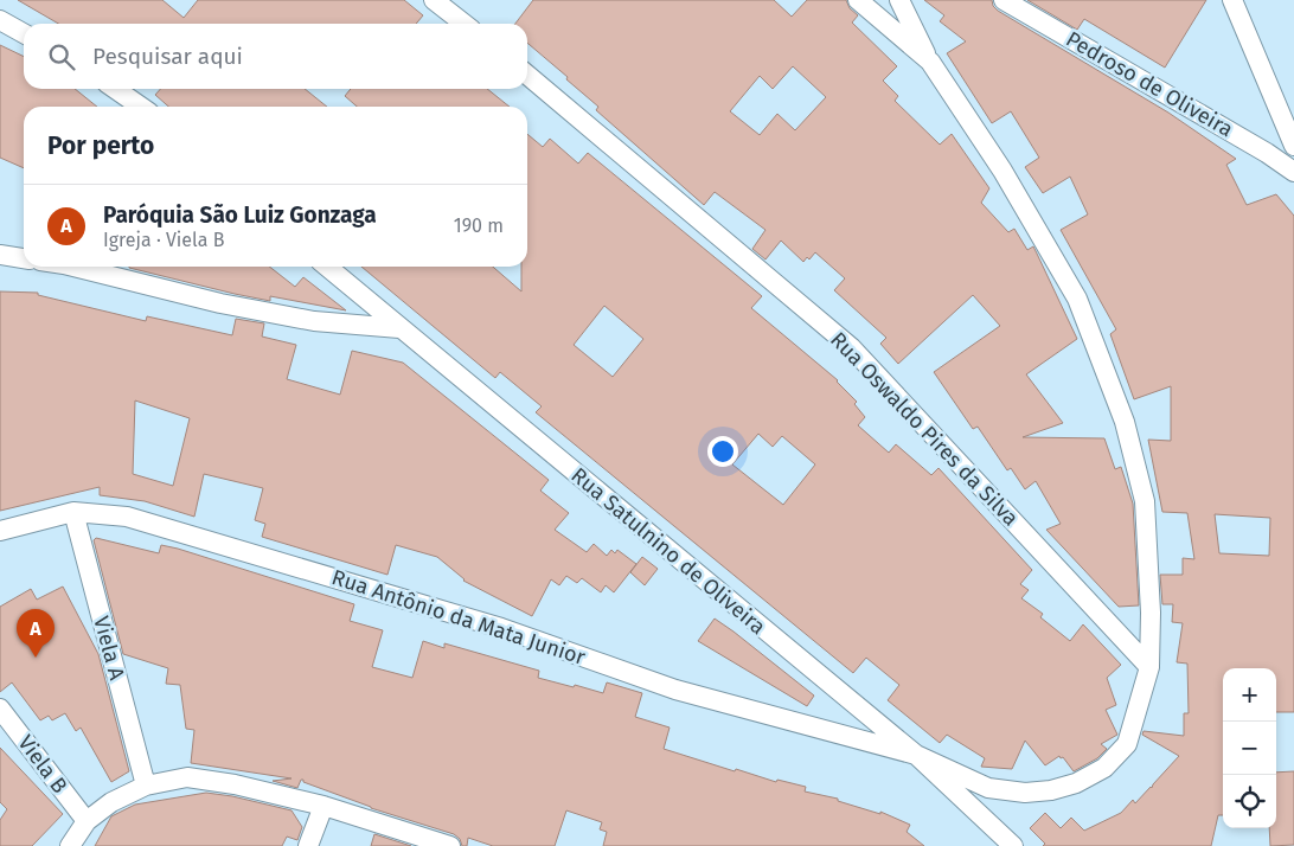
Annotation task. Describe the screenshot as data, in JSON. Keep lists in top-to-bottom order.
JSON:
{
  "streets": {
    "street": [
      "Pedroso de Oliveira",
      "Rua Oswaldo Pires da Silva",
      "Rua Satulnino de Oliveira",
      "Rua Antônio da Mata Junior",
      "Viela A",
      "Viela B"
    ]
  },
  "crossings": [
    ["Rua Satulnino de Oliveira", "Rua Antônio da Mata Junior"],
    ["Rua Antônio da Mata Junior", "Viela A"]
  ],
  "page": {
    "search": "Pesquisar aqui",
    "heading": "Por perto",
    "list": [
      {
        "mark": "A",
        "name": "Paróquia São Luiz Gonzaga",
        "note": "Igreja · Viela B",
        "value": "190 m"
      }
    ],
    "pins": "A",
    "map_buttons": ["+", "−"]
  }
}
